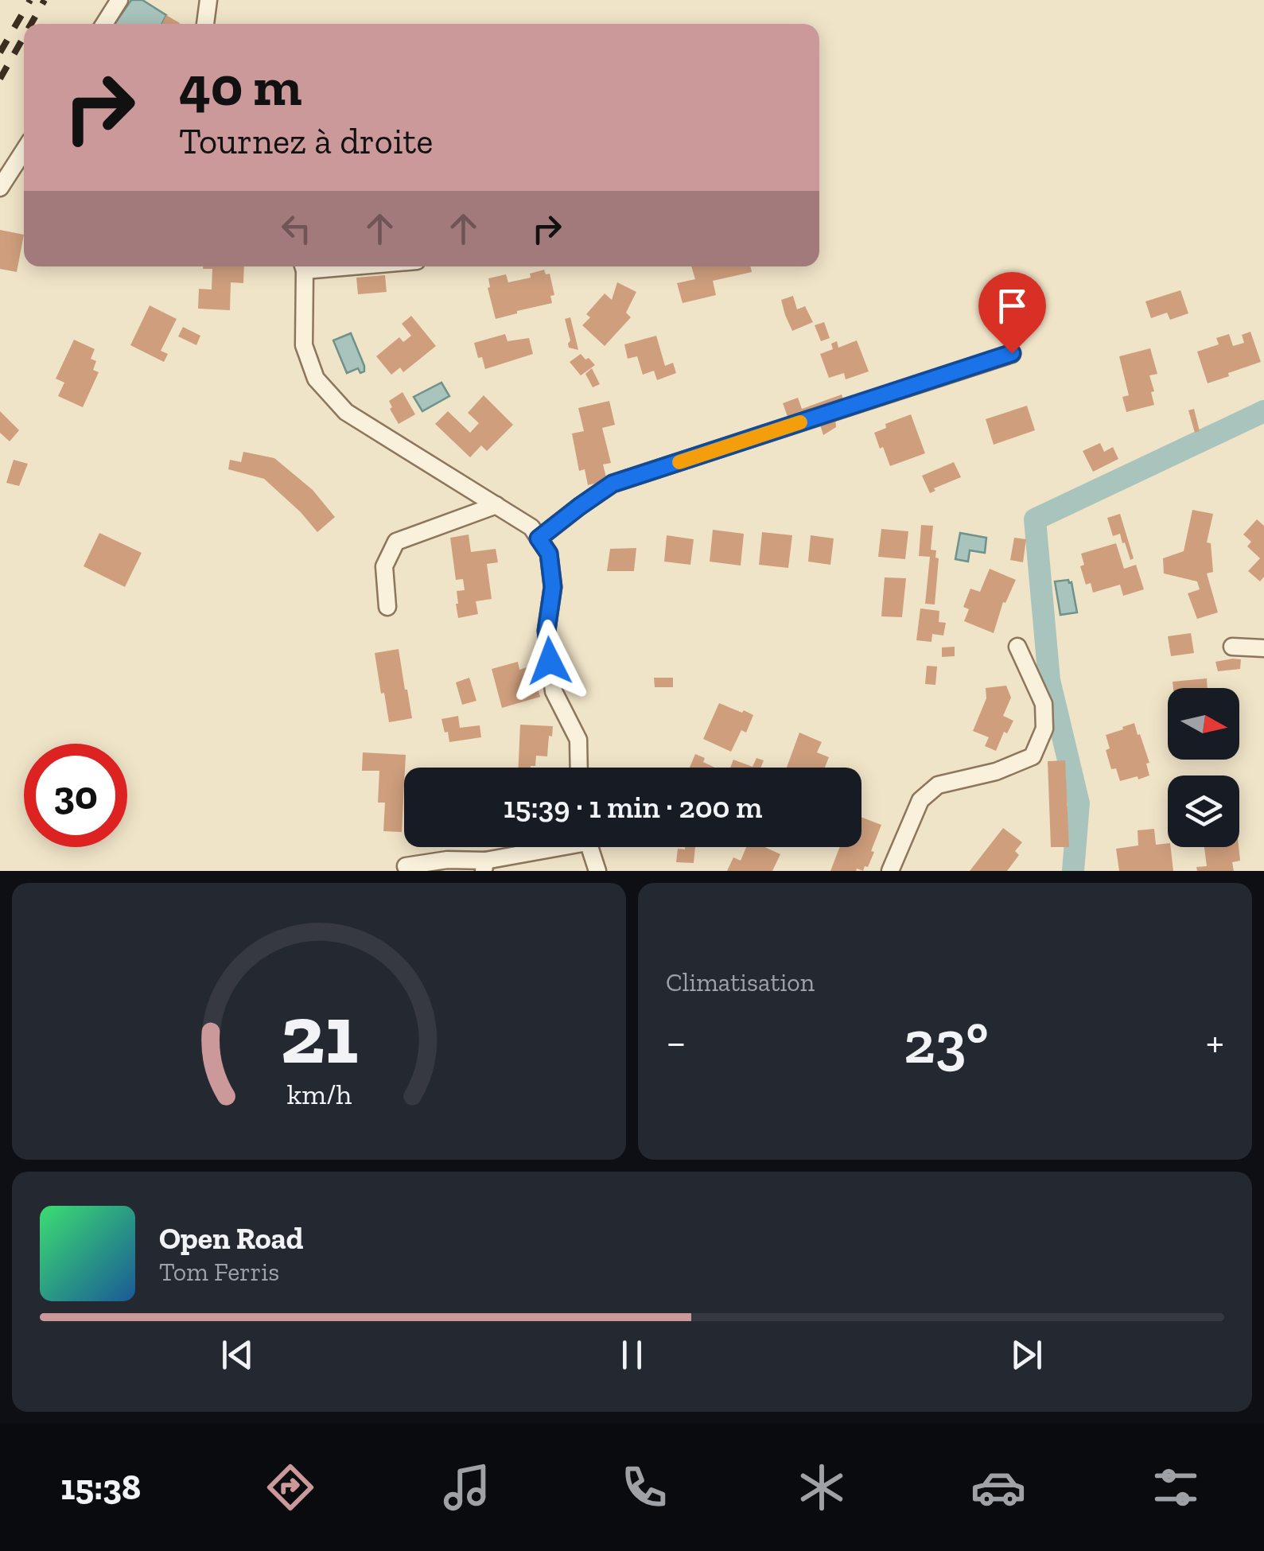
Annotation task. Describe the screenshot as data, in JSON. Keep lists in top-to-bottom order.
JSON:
{
  "north": "right",
  "page": {
    "turn": ["40 m", "Tournez à droite"],
    "limit": "30",
    "trip": "15:39 · 1 min · 200 m",
    "tile": "Climatisation",
    "heat": ["−", "23°", "+"],
    "song": ["Open Road", "Tom Ferris"],
    "tabs": "15:38",
    "gauge": ["21", "km/h"]
  }
}
